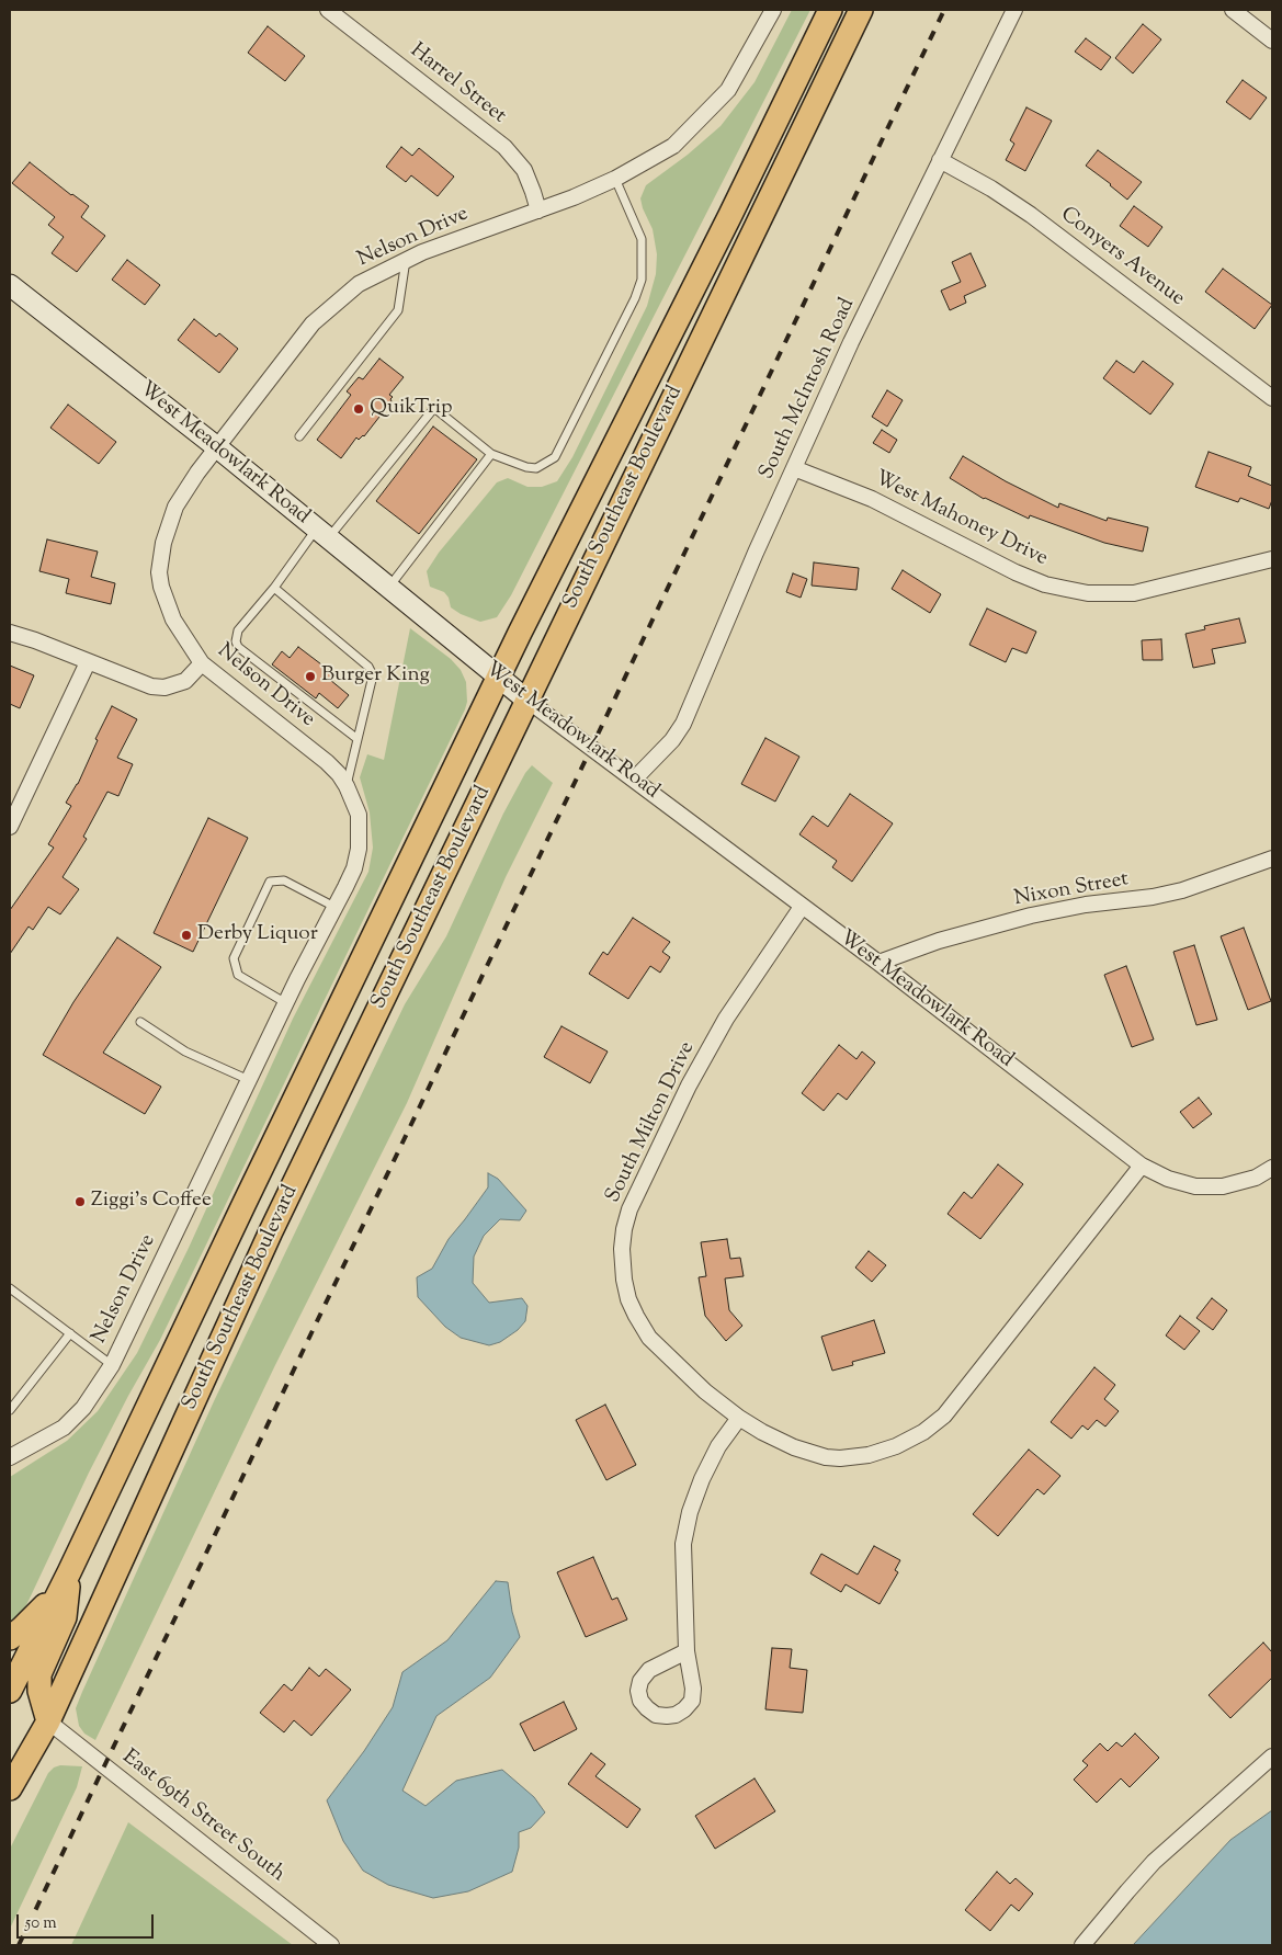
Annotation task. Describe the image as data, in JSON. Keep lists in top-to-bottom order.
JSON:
{
  "streets": {
    "main road": ["West Meadowlark Road", "South Southeast Boulevard"],
    "street": [
      "Harrel Street",
      "Nelson Drive",
      "Conyers Avenue",
      "South McIntosh Road",
      "West Mahoney Drive",
      "Nixon Street",
      "South Milton Drive",
      "East 69th Street South"
    ]
  },
  "crossings": [
    ["Harrel Street", "Nelson Drive"],
    ["Nelson Drive", "West Meadowlark Road"],
    ["Conyers Avenue", "South McIntosh Road"],
    ["South McIntosh Road", "West Meadowlark Road"],
    ["South McIntosh Road", "West Mahoney Drive"],
    ["West Meadowlark Road", "South Southeast Boulevard"],
    ["West Meadowlark Road", "Nixon Street"],
    ["West Meadowlark Road", "South Milton Drive"],
    ["South Southeast Boulevard", "East 69th Street South"]
  ],
  "places": [
    "QuikTrip",
    "Burger King",
    "Derby Liquor",
    "Ziggi's Coffee"
  ],
  "scale_bar": "50 m"
}
